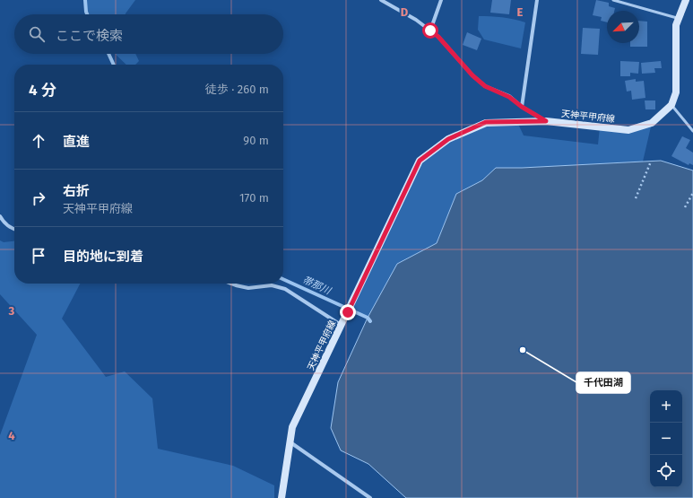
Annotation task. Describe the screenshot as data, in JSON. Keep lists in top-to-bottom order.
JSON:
{
  "streets": {
    "main road": ["天神平甲府線"]
  },
  "water": ["帯那川"],
  "places": ["千代田湖"],
  "north": "bottom left",
  "page": {
    "search": "ここで検索",
    "heading": ["4 分", "徒歩 · 260 m"],
    "list": [
      ["直進", "90 m"],
      ["右折", "天神平甲府線", "170 m"],
      "目的地に到着"
    ],
    "map_buttons": ["+", "−"]
  },
  "grid": {
    "columns": ["D", "E"],
    "rows": ["3", "4"]
  }
}
